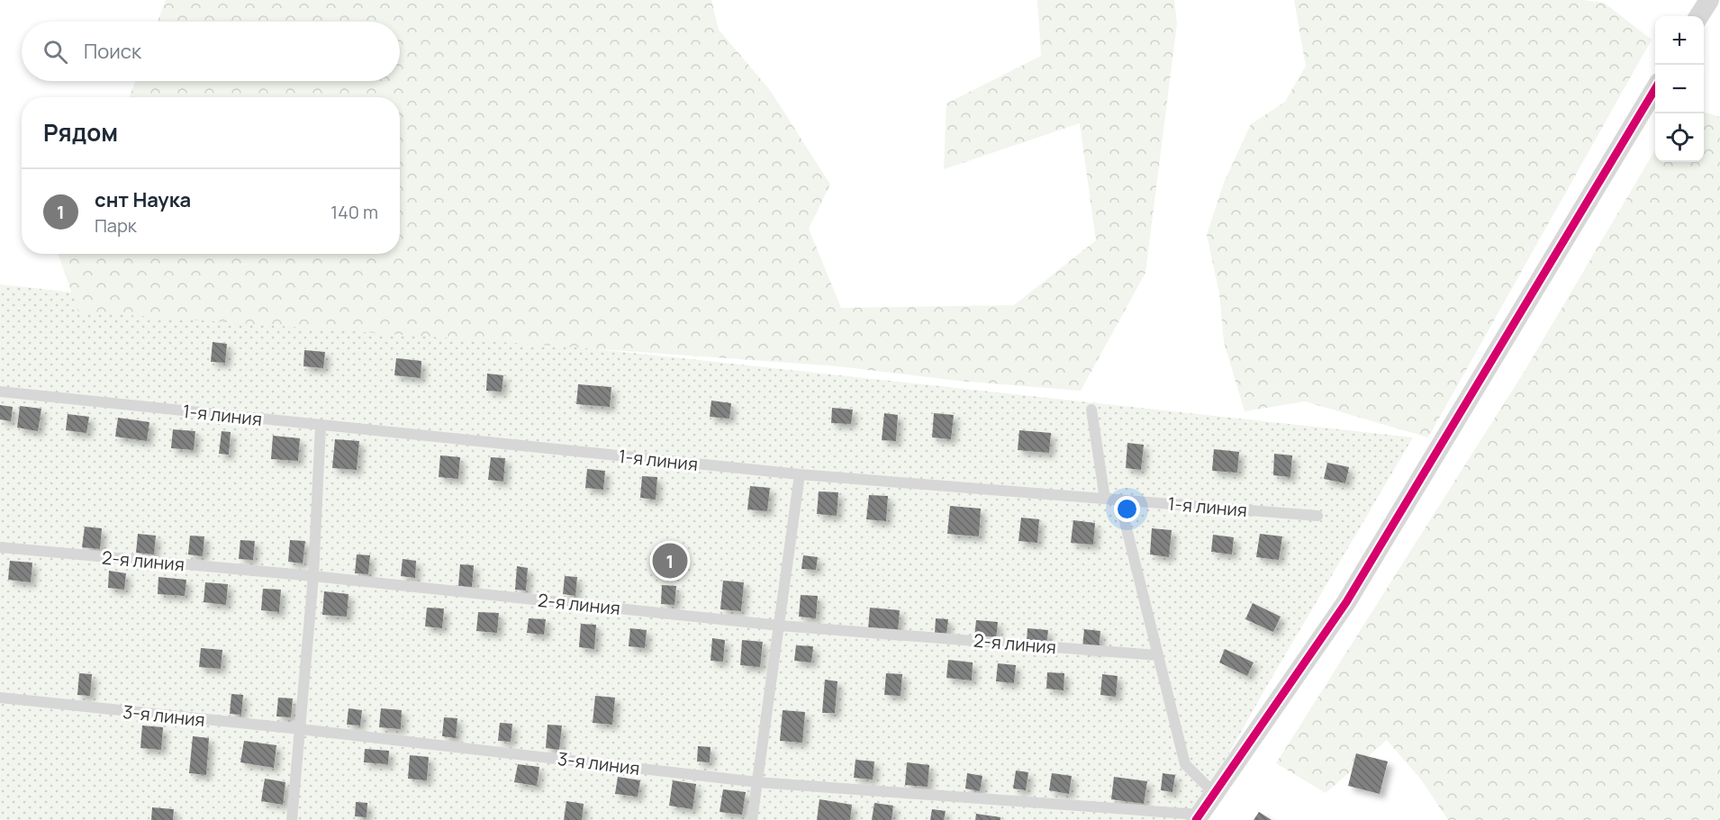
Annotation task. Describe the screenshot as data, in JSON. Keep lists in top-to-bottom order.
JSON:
{
  "streets": {
    "lane": ["1-я линия", "2-я линия", "3-я линия"]
  },
  "page": {
    "map_buttons": ["+", "−"],
    "search": "Поиск",
    "heading": "Рядом",
    "list": [
      {
        "mark": "1",
        "name": "снт Наука",
        "note": "Парк",
        "value": "140 m"
      }
    ],
    "pins": "1"
  }
}
